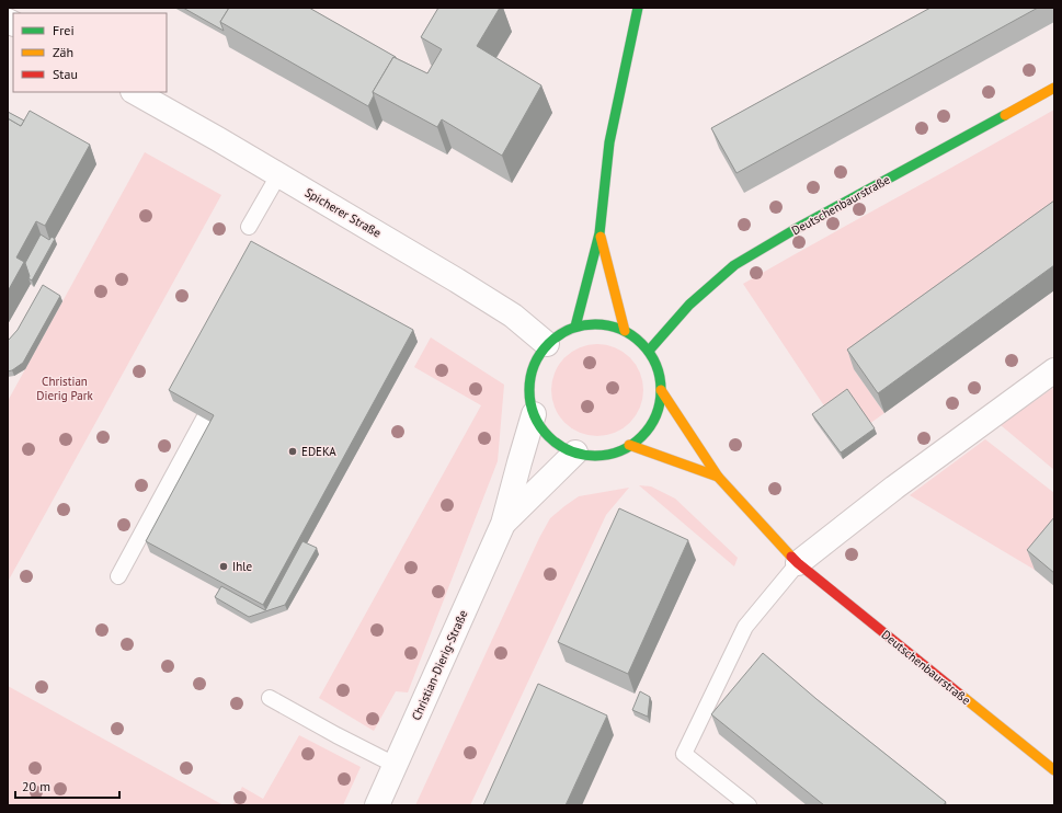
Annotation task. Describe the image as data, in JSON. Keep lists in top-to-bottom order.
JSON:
{
  "streets": {
    "street": ["Deutschenbaurstraße", "Spicherer Straße", "Christian-Dierig-Straße"]
  },
  "crossings": [
    ["Deutschenbaurstraße", "Spicherer Straße"],
    ["Deutschenbaurstraße", "Christian-Dierig-Straße"],
    ["Spicherer Straße", "Christian-Dierig-Straße"]
  ],
  "parks": ["Christian Dierig Park"],
  "places": ["EDEKA", "Ihle"],
  "legend": ["Frei", "Zäh", "Stau"],
  "scale_bar": "20 m"
}
